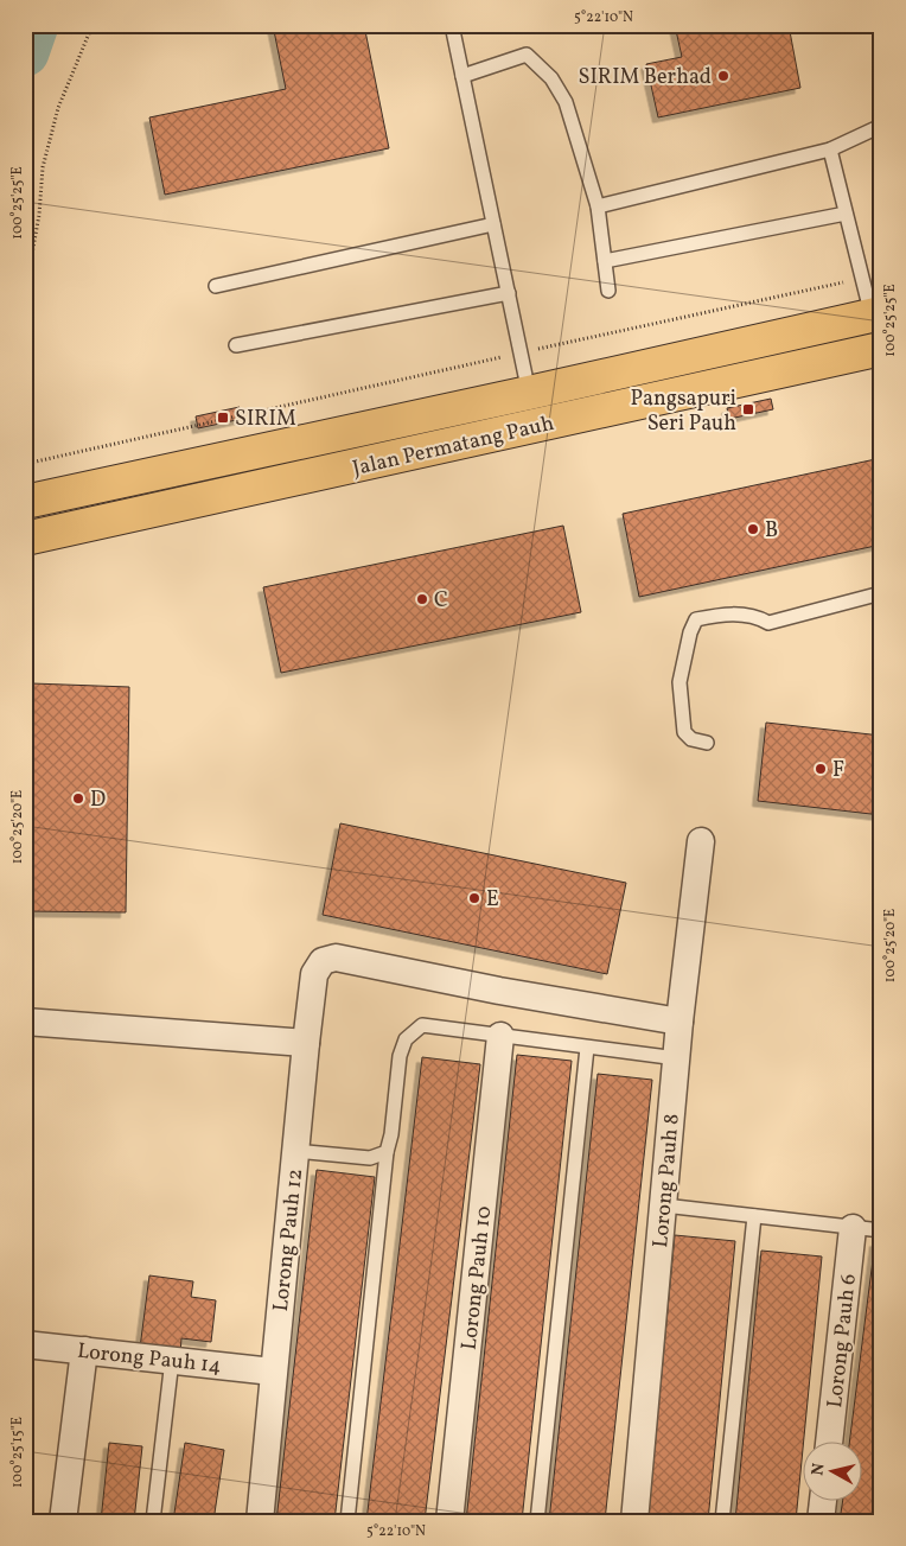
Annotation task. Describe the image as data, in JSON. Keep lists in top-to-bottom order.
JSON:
{
  "streets": {
    "main road": ["Jalan Permatang Pauh"],
    "street": [
      "Lorong Pauh 8",
      "Lorong Pauh 12",
      "Lorong Pauh 10",
      "Lorong Pauh 6",
      "Lorong Pauh 14"
    ]
  },
  "crossings": [
    ["Lorong Pauh 8", "Lorong Pauh 12"],
    ["Lorong Pauh 12", "Lorong Pauh 14"]
  ],
  "places": {
    "other": [
      "SIRIM Berhad",
      "B",
      "C",
      "F",
      "D",
      "E"
    ],
    "transit": ["Pangsapuri Seri Pauh", "SIRIM"]
  },
  "north": "left",
  "coordinates": [
    "5°22'10\"N",
    "100°25'25\"E",
    "100°25'20\"E",
    "100°25'15\"E"
  ]
}
